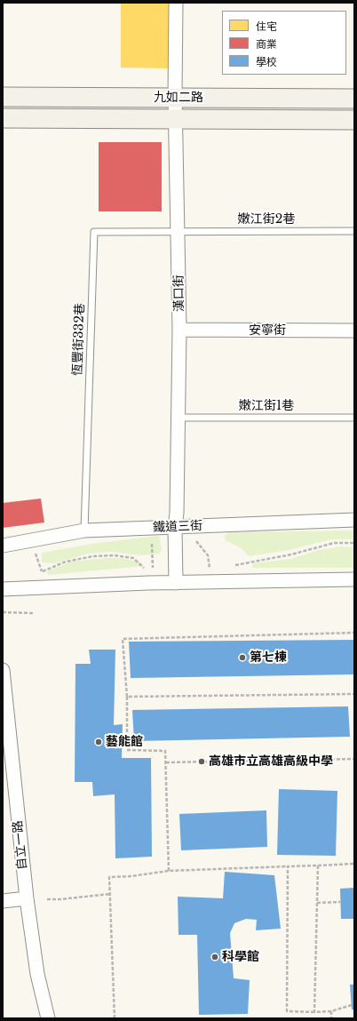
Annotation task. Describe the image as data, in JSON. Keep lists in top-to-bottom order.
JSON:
{
  "streets": {
    "street": [
      "九如二路",
      "漢口街",
      "安寧街",
      "鐵道三街",
      "自立一路"
    ],
    "lane": ["嫩江街2巷", "恆豐街332巷", "嫩江街1巷"]
  },
  "crossings": [
    ["九如二路", "漢口街"],
    ["嫩江街2巷", "漢口街"],
    ["嫩江街2巷", "恆豐街332巷"],
    ["漢口街", "安寧街"],
    ["漢口街", "恆豐街332巷"],
    ["漢口街", "嫩江街1巷"],
    ["漢口街", "鐵道三街"],
    ["恆豐街332巷", "鐵道三街"]
  ],
  "places": [
    "第七棟",
    "藝能館",
    "高雄市立高雄高級中學",
    "科學館"
  ],
  "legend": ["住宅", "商業", "學校"]
}
